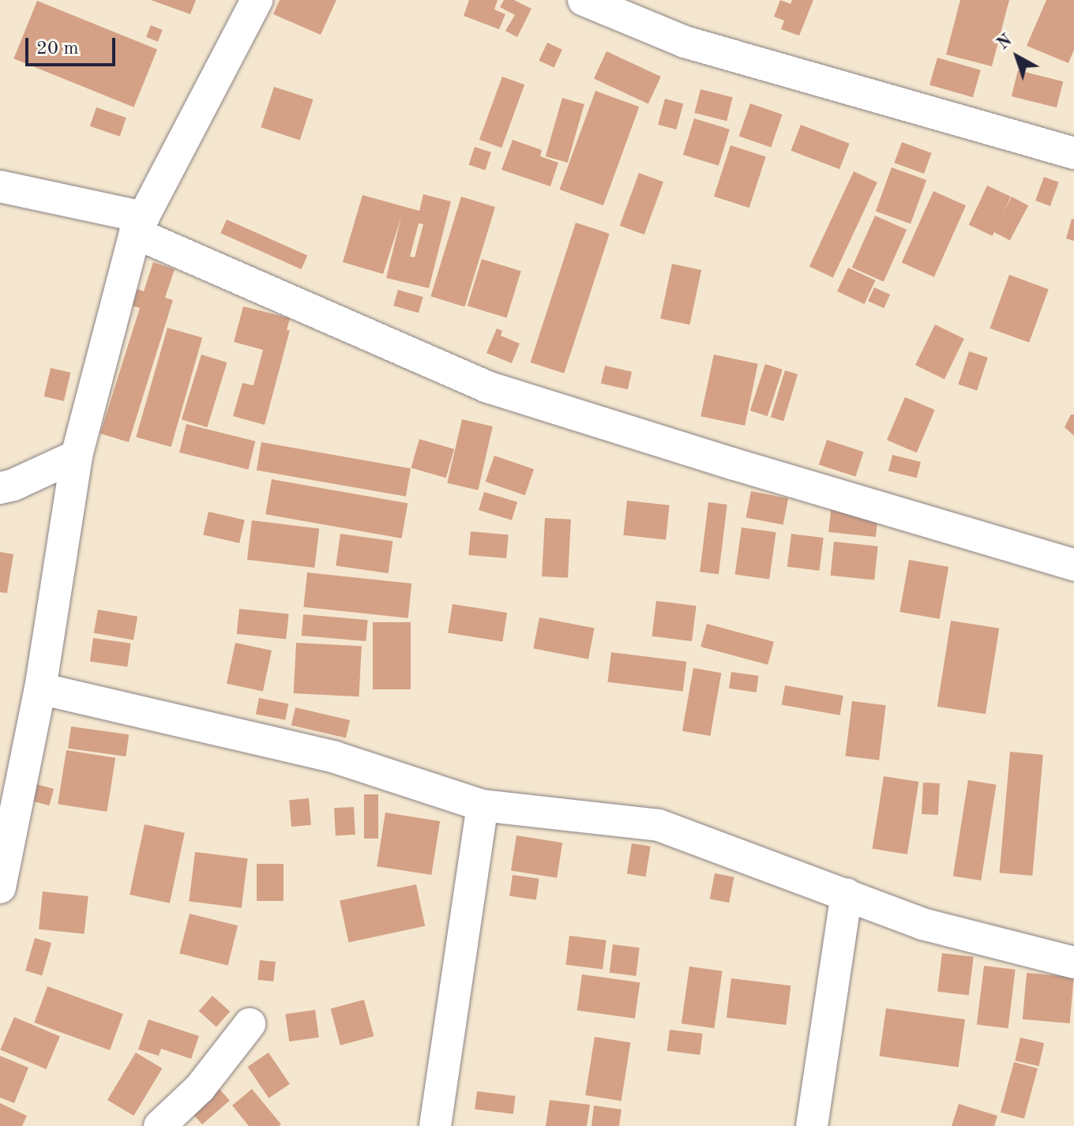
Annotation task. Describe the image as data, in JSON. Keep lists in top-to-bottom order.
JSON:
{
  "scale_bar": "20 m",
  "north": "top left"
}
